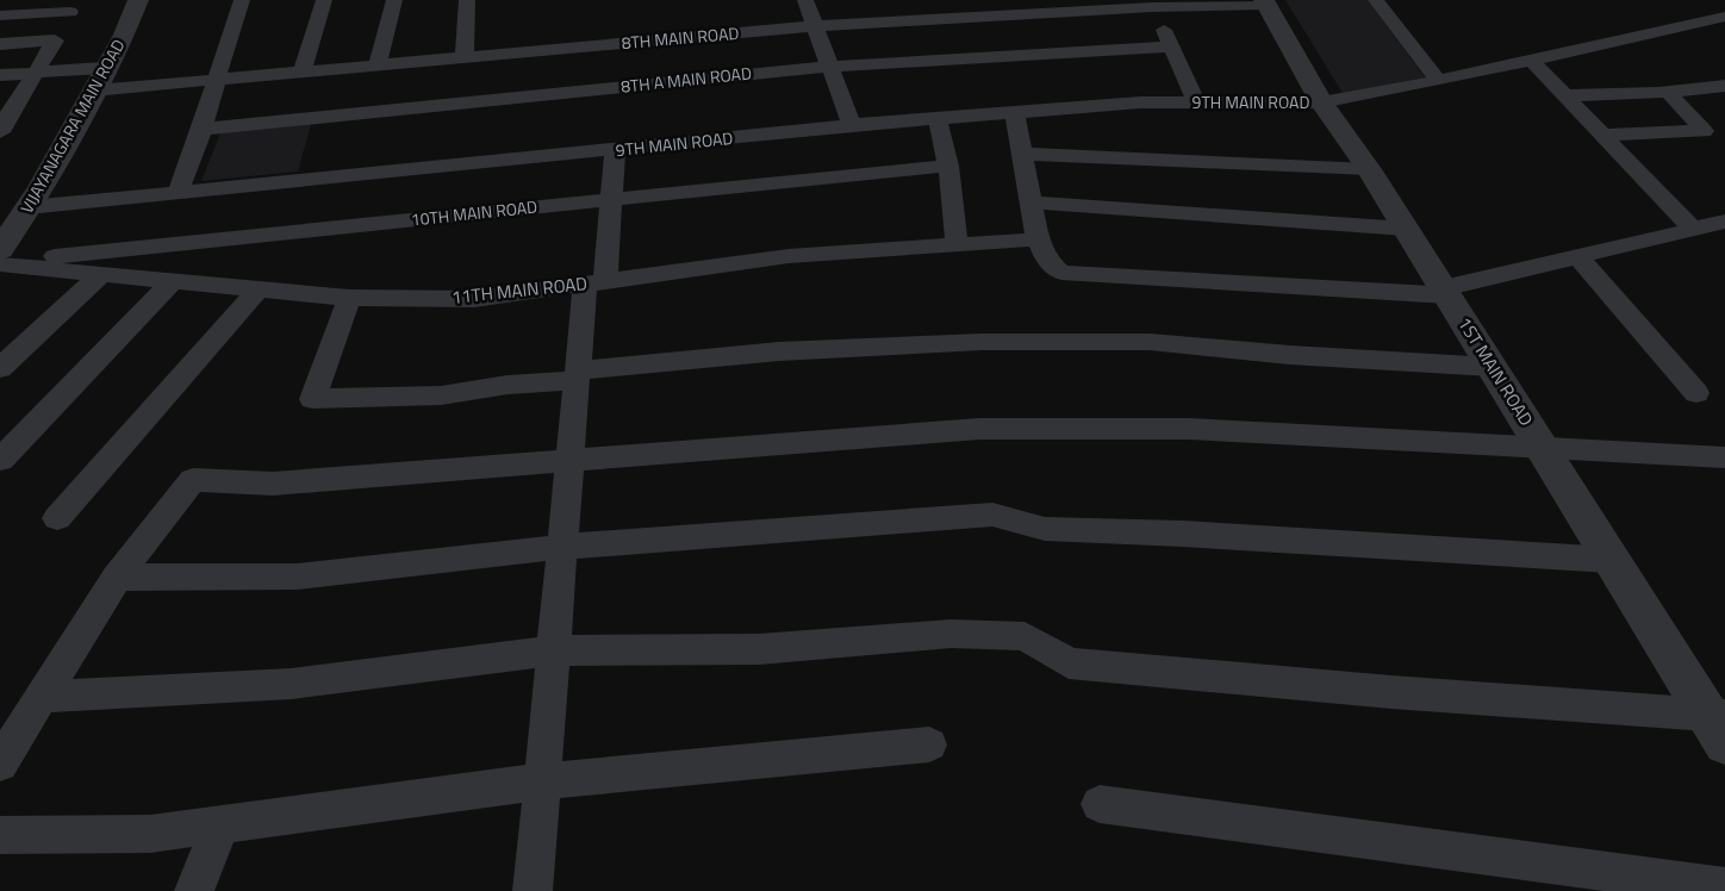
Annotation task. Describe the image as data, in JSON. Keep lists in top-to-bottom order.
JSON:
{
  "streets": {
    "street": [
      "8TH MAIN ROAD",
      "8TH A MAIN ROAD",
      "9TH MAIN ROAD",
      "VIJAYANAGARA MAIN ROAD",
      "10TH MAIN ROAD",
      "11TH MAIN ROAD",
      "1ST MAIN ROAD"
    ]
  },
  "crossings": [
    ["8TH MAIN ROAD", "VIJAYANAGARA MAIN ROAD"],
    ["8TH MAIN ROAD", "1ST MAIN ROAD"],
    ["9TH MAIN ROAD", "VIJAYANAGARA MAIN ROAD"],
    ["9TH MAIN ROAD", "1ST MAIN ROAD"],
    ["10TH MAIN ROAD", "11TH MAIN ROAD"]
  ]
}
